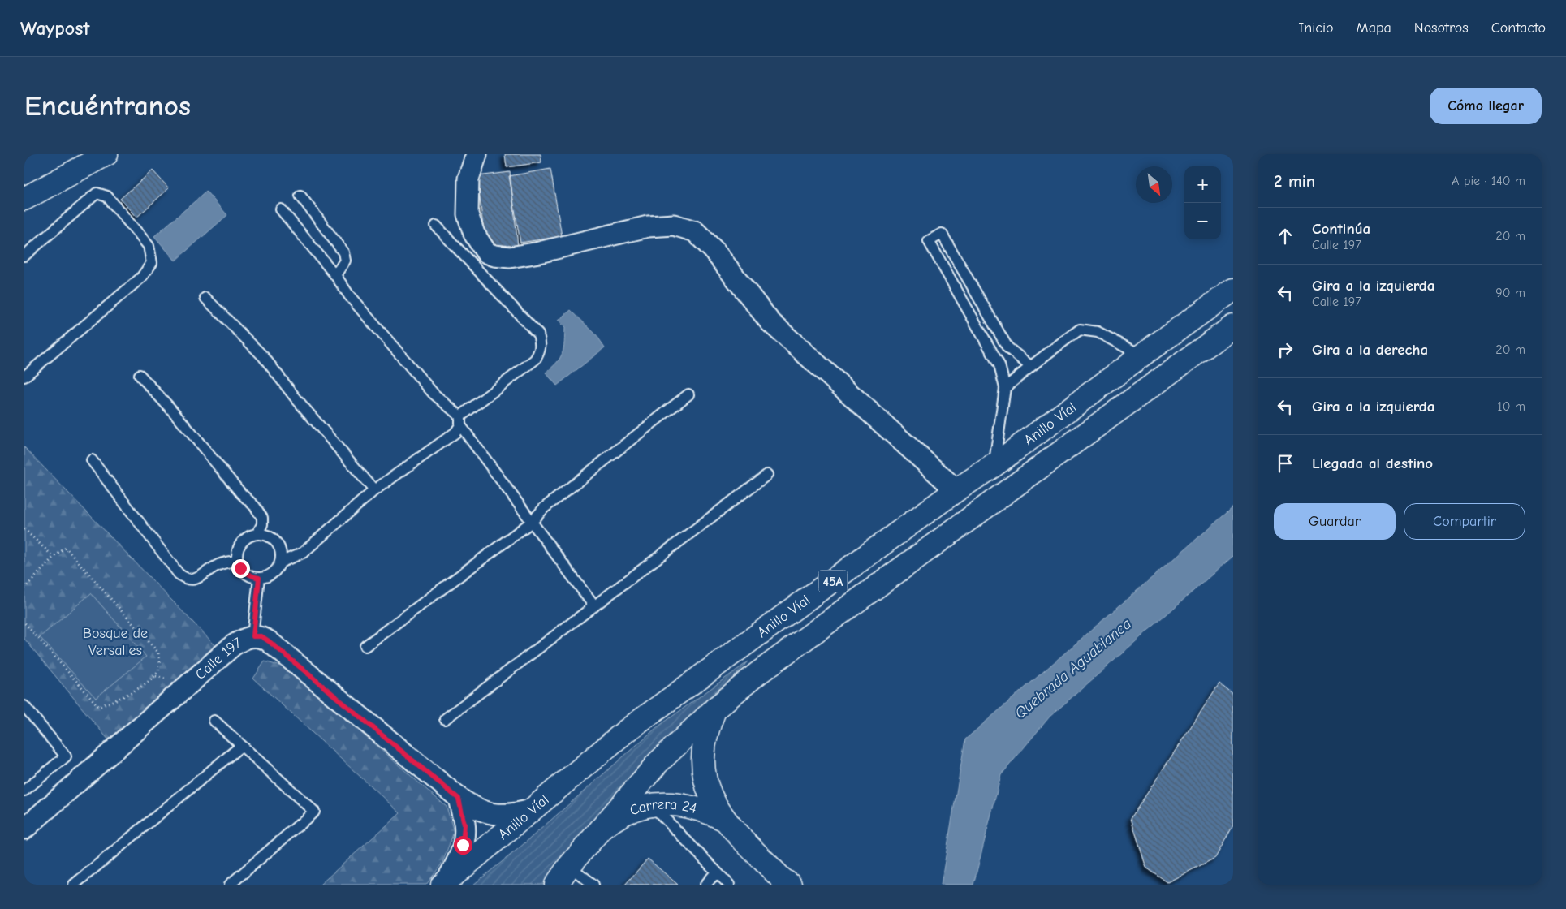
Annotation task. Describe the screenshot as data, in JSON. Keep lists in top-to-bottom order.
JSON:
{
  "streets": {
    "main road": ["Anillo Víal", "45A", "Carrera 24"],
    "street": ["Calle 197"]
  },
  "crossings": [
    ["Anillo Víal", "Calle 197"],
    ["Anillo Víal", "Carrera 24"]
  ],
  "water": ["Quebrada Aguablanca"],
  "parks": ["Bosque de Versalles"],
  "north": "bottom right",
  "page": {
    "header": "Waypost",
    "nav": [
      "Inicio",
      "Mapa",
      "Nosotros",
      "Contacto"
    ],
    "buttons": [
      "Cómo llegar",
      ["Guardar", "Compartir"]
    ],
    "title": "Encuéntranos",
    "heading": ["2 min", "A pie · 140 m"],
    "map_buttons": ["+", "−"],
    "list": [
      ["Continúa", "Calle 197", "20 m"],
      ["Gira a la izquierda", "Calle 197", "90 m"],
      ["Gira a la derecha", "20 m"],
      ["Gira a la izquierda", "10 m"],
      "Llegada al destino"
    ]
  }
}
